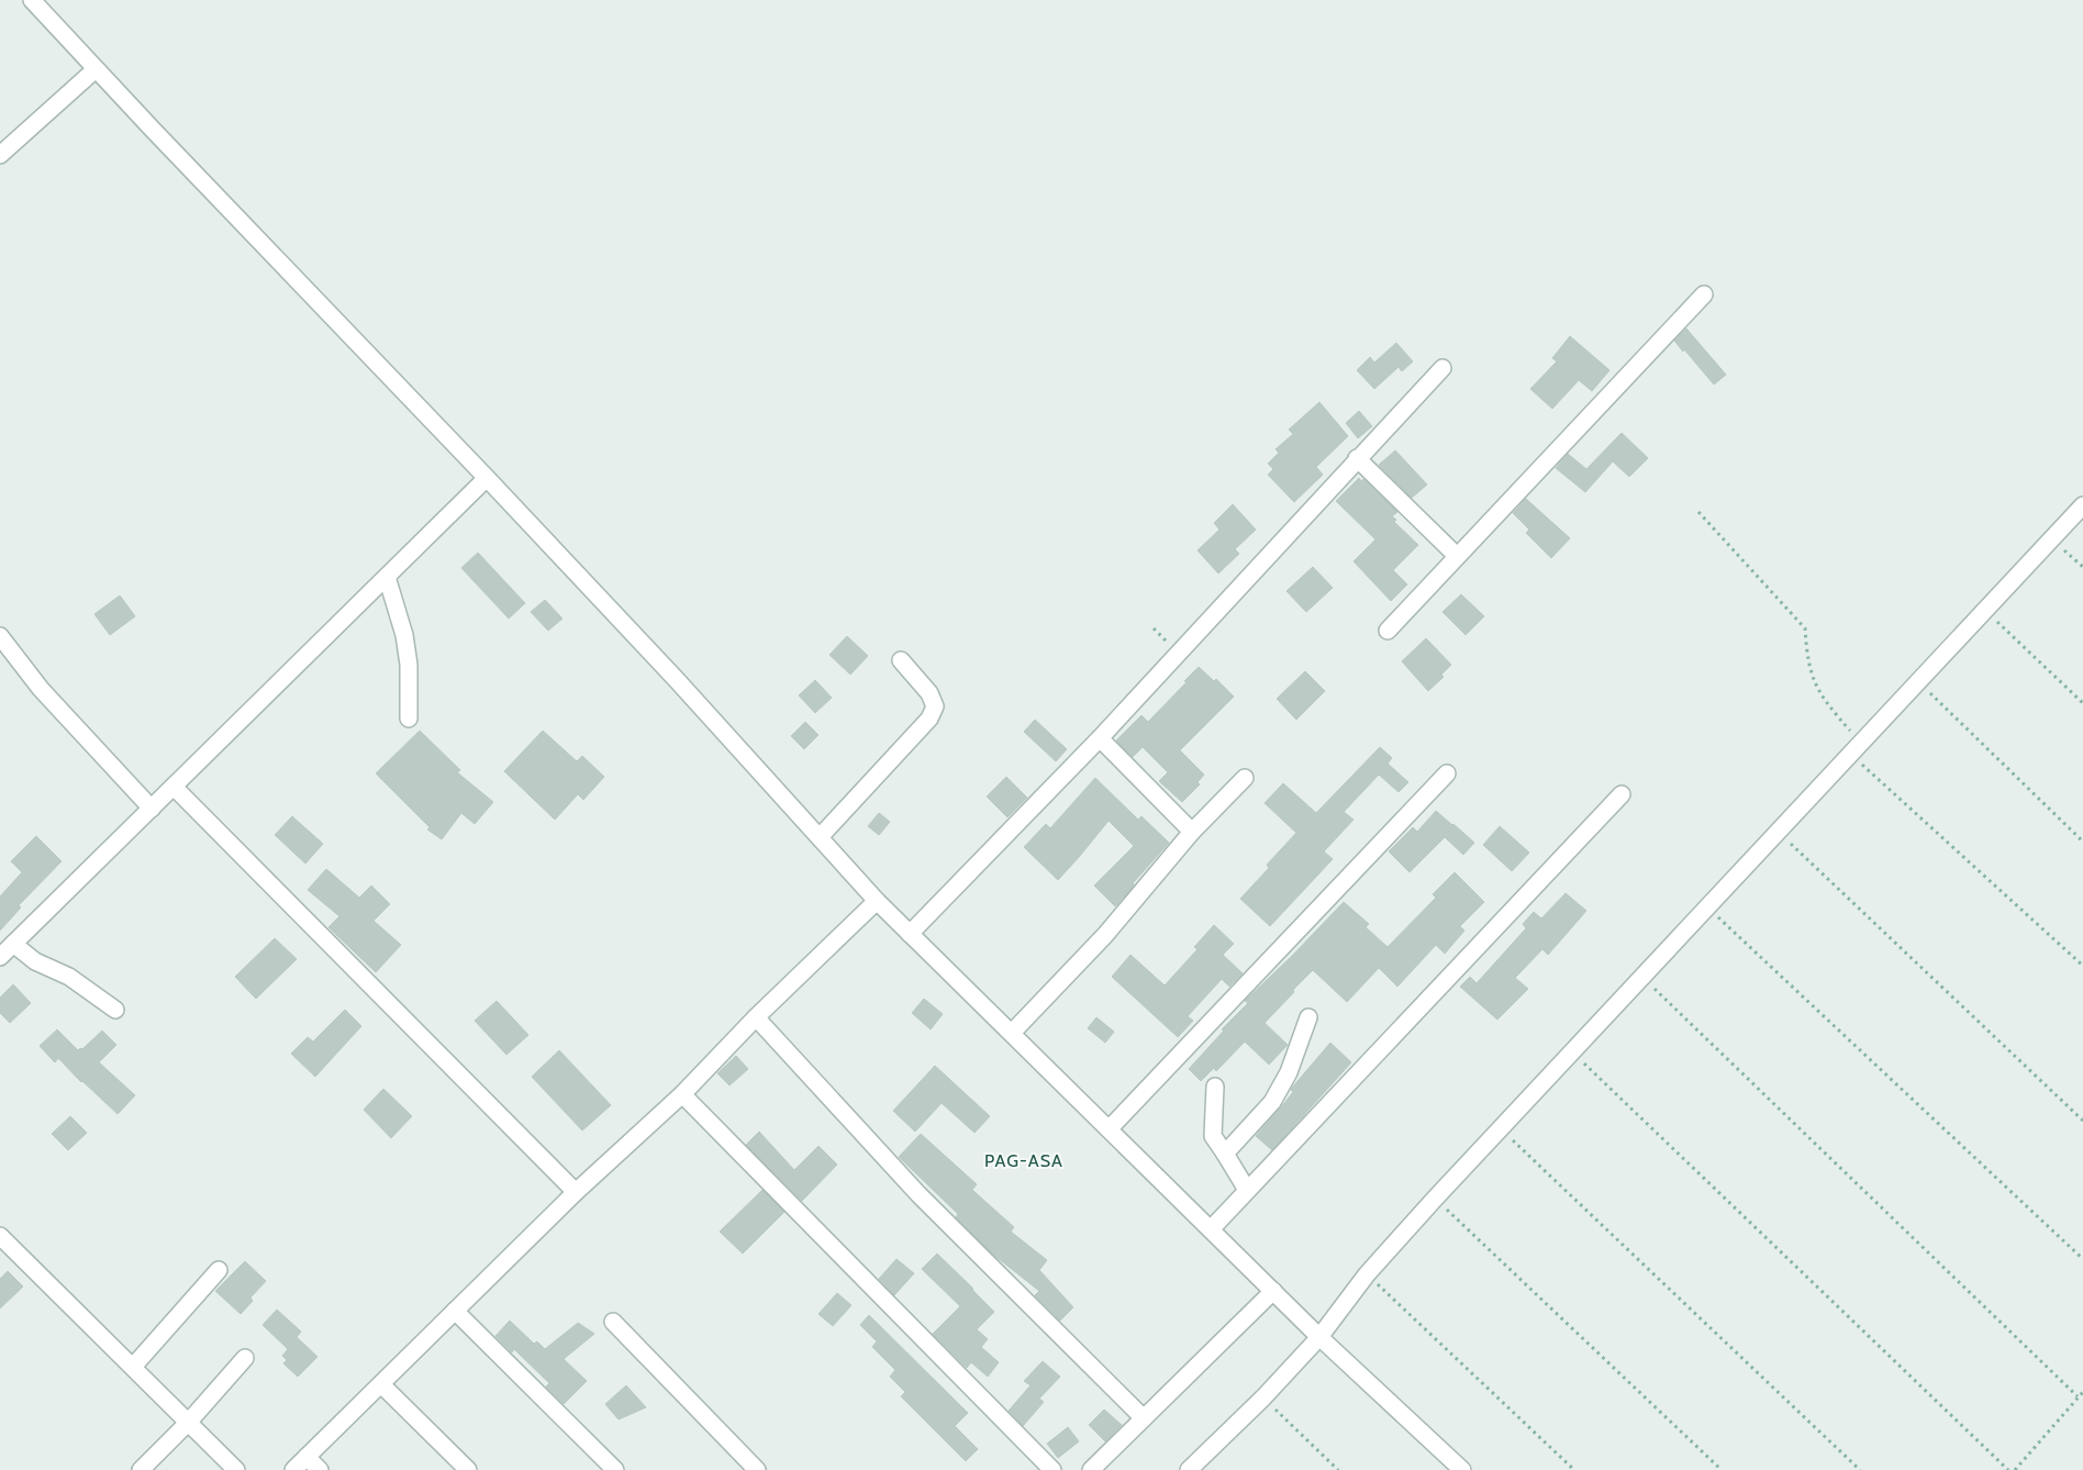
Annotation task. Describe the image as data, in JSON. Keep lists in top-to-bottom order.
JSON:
{
  "districts": ["PAG-ASA"]
}
